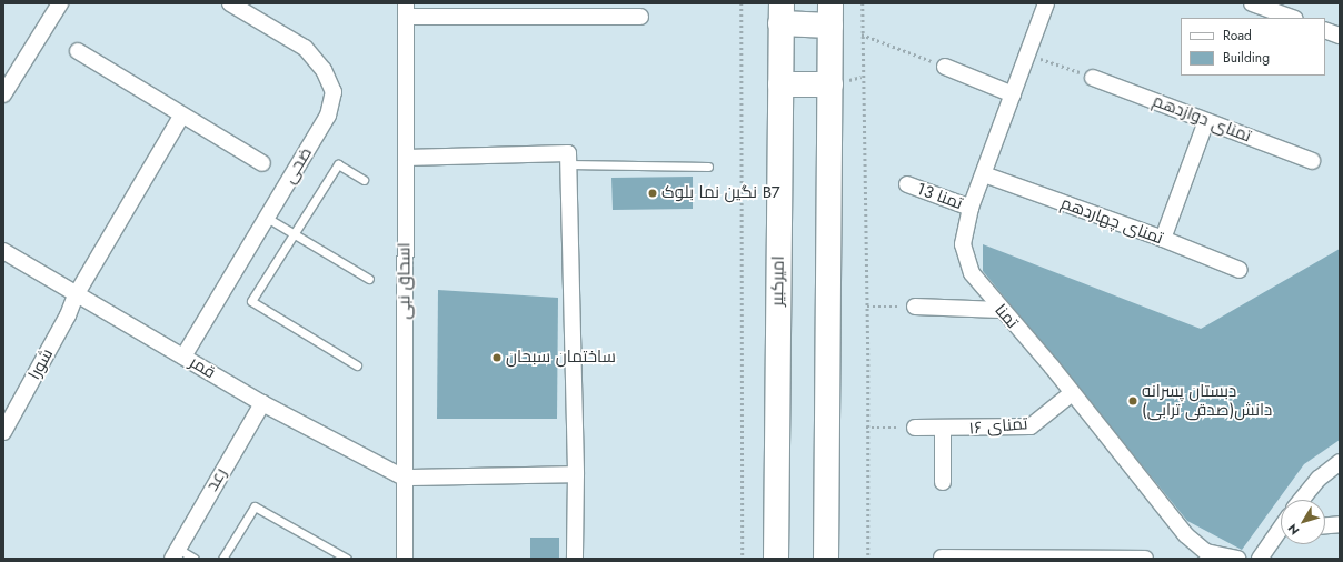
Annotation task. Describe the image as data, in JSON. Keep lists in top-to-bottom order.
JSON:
{
  "streets": {
    "main road": ["امیرکبیر"],
    "street": [
      "تمنای دوازدهم",
      "ضحی",
      "تمنا 13",
      "تمنای چهاردهم",
      "اسحاق نبی",
      "تمنا",
      "شورا",
      "قمر",
      "تمنای ۱۶",
      "رعد"
    ]
  },
  "crossings": [
    ["ضحی", "قمر"],
    ["تمنا 13", "تمنا"],
    ["تمنای چهاردهم", "تمنا"],
    ["اسحاق نبی", "قمر"],
    ["تمنا", "تمنای ۱۶"],
    ["شورا", "قمر"],
    ["قمر", "رعد"]
  ],
  "places": ["نگین نما بلوک B7", "ساختمان سبحان", "دبستان پسرانه دانش(صدقی ترابی)"],
  "legend": ["Road", "Building"],
  "north": "bottom left"
}
